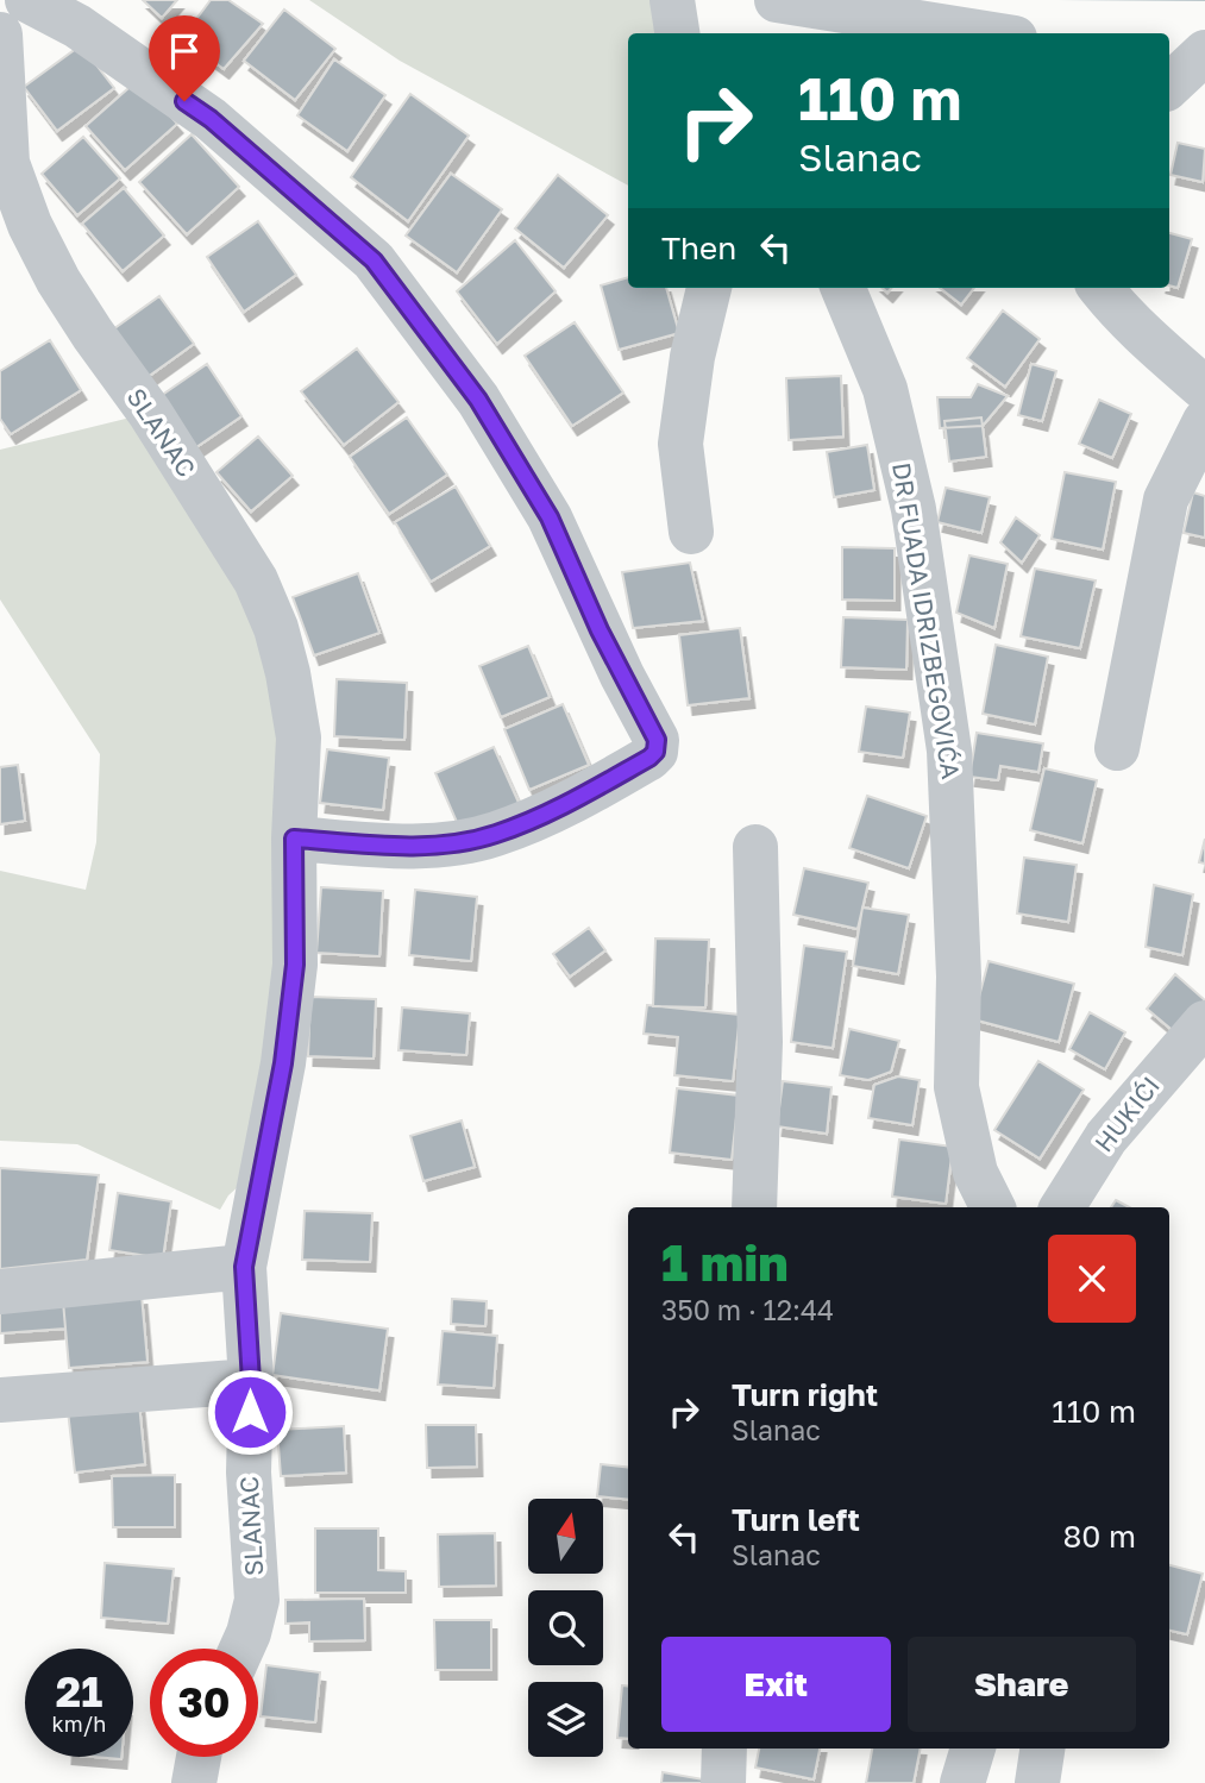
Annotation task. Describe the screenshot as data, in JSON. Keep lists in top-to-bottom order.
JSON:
{
  "streets": {
    "street": ["SLANAC", "DR FUADA IDRIZBEGOVIĆA", "HUKIĆI"]
  },
  "north": "top",
  "page": {
    "turn": ["110 m", "Slanac"],
    "then": "Then",
    "heading": ["1 min", "350 m · 12:44"],
    "list": [
      {
        "name": "Turn right",
        "note": "Slanac",
        "value": "110 m"
      },
      {
        "name": "Turn left",
        "note": "Slanac",
        "value": "80 m"
      }
    ],
    "buttons": ["Exit", "Share"],
    "speed": "21 km/h",
    "limit": "30"
  }
}
